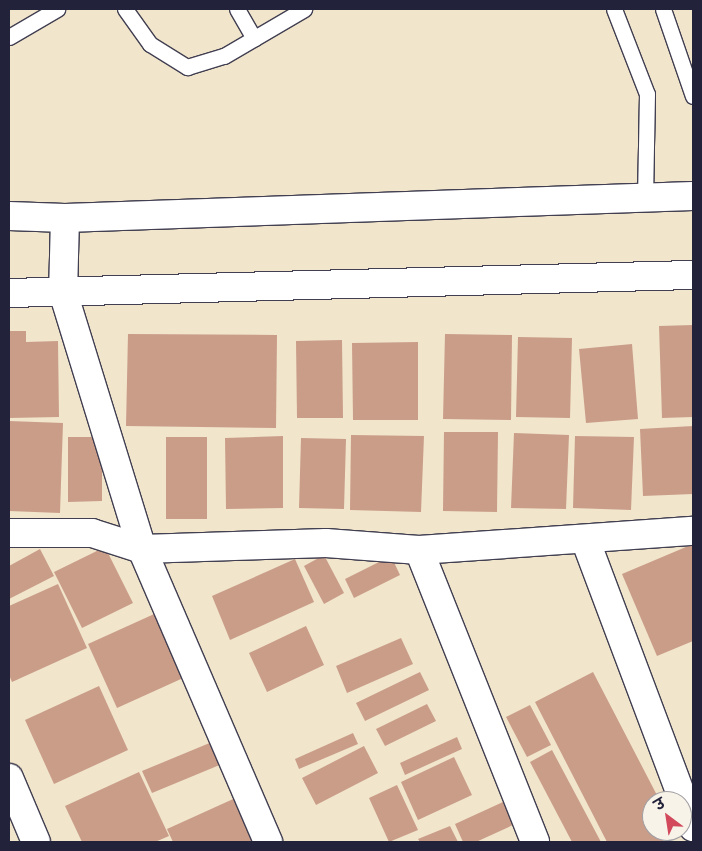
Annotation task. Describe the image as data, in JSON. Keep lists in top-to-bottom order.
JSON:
{
  "north": "top left"
}
